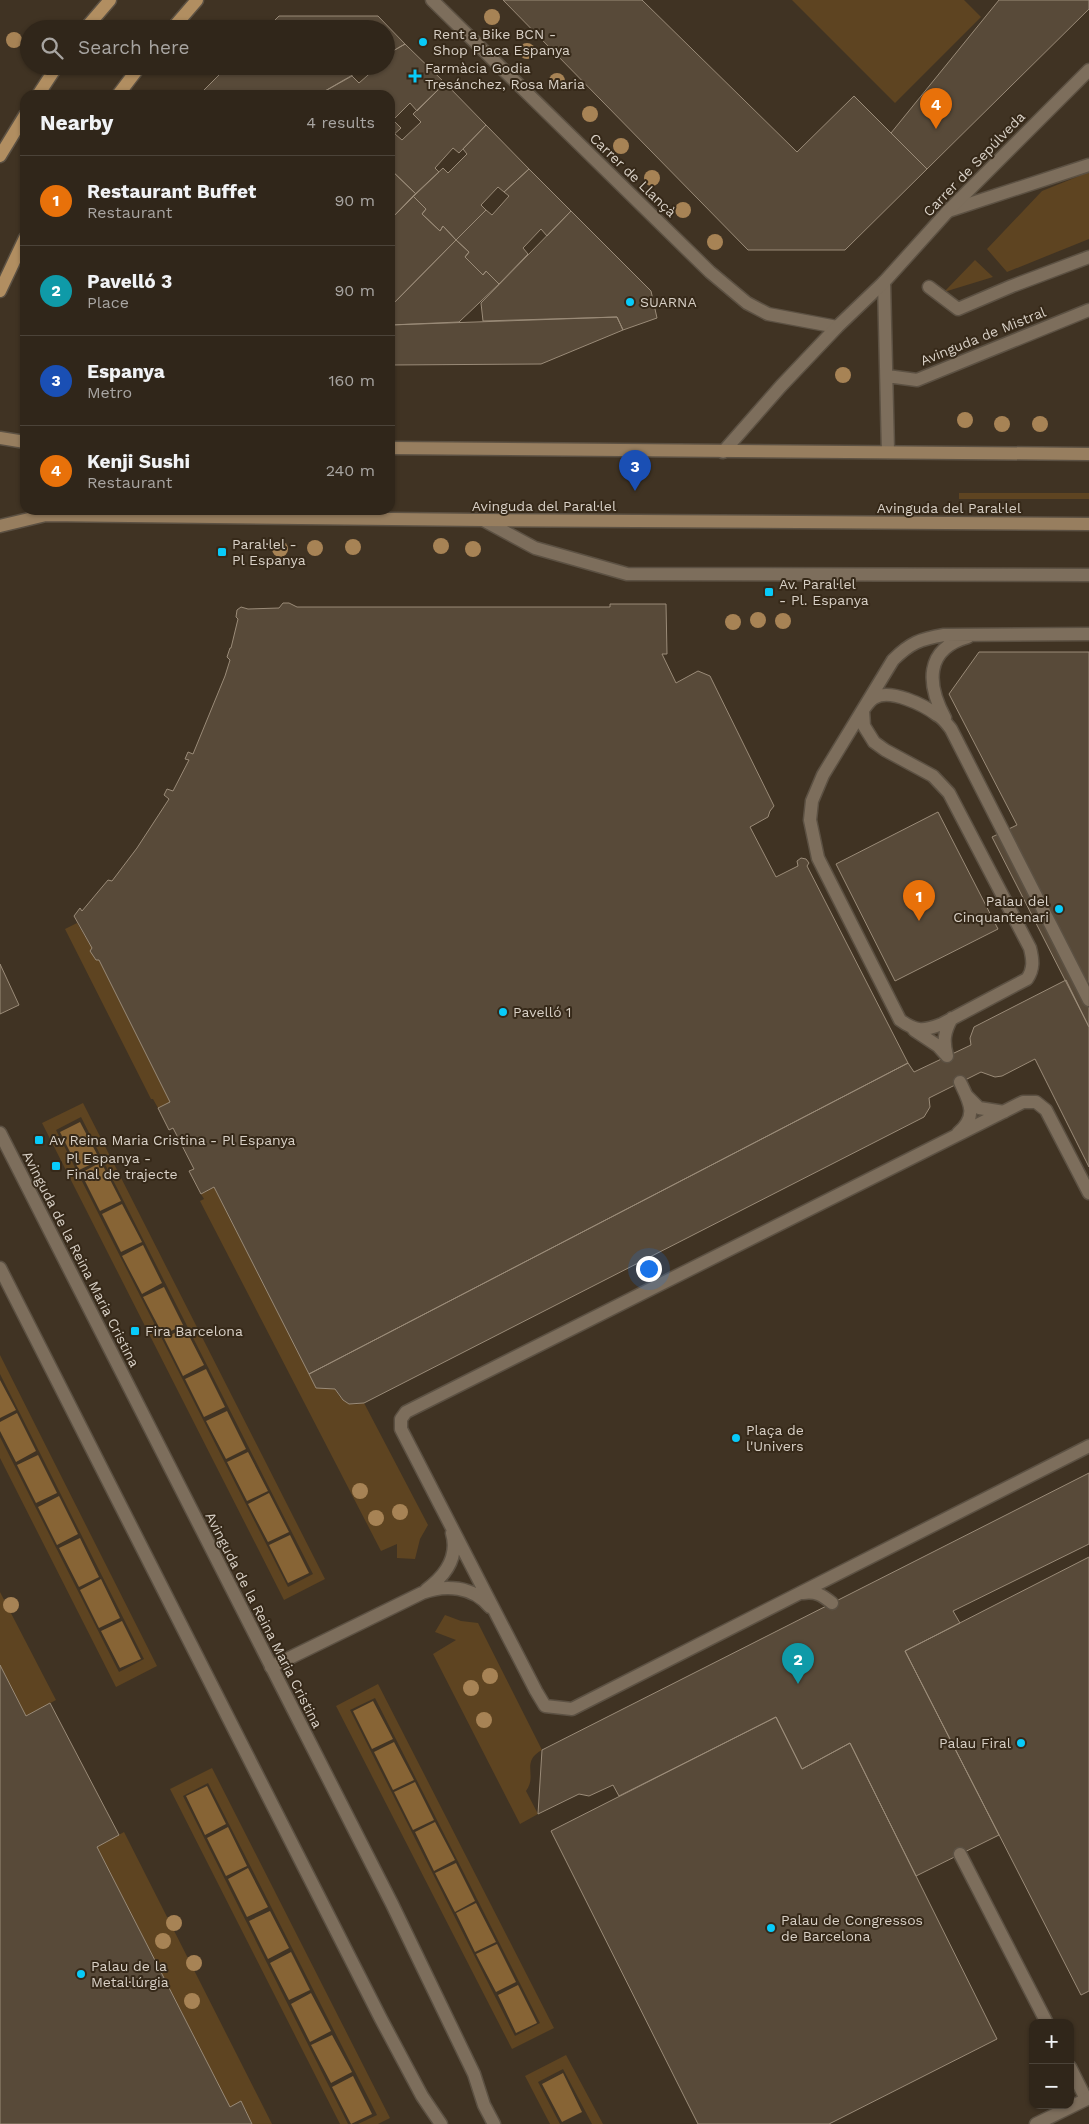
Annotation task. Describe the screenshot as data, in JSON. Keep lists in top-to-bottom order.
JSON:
{
  "streets": {
    "main road": ["Avinguda del Paral·lel"],
    "street": [
      "Carrer de Sepúlveda",
      "Carrer de Llançà",
      "Avinguda de Mistral",
      "Avinguda de la Reina Maria Cristina"
    ]
  },
  "crossings": [
    ["Carrer de Sepúlveda", "Carrer de Llançà"]
  ],
  "places": {
    "other": [
      "Rent a Bike BCN - Shop Placa Espanya",
      "SUARNA",
      "Palau del Cinquantenari",
      "Pavelló 1",
      "Plaça de l'Univers",
      "Palau Firal",
      "Palau de Congressos de Barcelona",
      "Palau de la Metal·lúrgia"
    ],
    "health": ["Farmàcia Godia Tresánchez, Rosa Maria"],
    "transit": [
      "Paral·lel - Pl Espanya",
      "Av. Paral·lel - Pl. Espanya",
      "Av Reina Maria Cristina - Pl Espanya",
      "Pl Espanya - Final de trajecte",
      "Fira Barcelona"
    ]
  },
  "page": {
    "search": "Search here",
    "pins": [
      "4",
      "3",
      "1",
      "2"
    ],
    "heading": ["Nearby", "4 results"],
    "list": [
      {
        "mark": "1",
        "name": "Restaurant Buffet",
        "note": "Restaurant",
        "value": "90 m"
      },
      {
        "mark": "2",
        "name": "Pavelló 3",
        "note": "Place",
        "value": "90 m"
      },
      {
        "mark": "3",
        "name": "Espanya",
        "note": "Metro",
        "value": "160 m"
      },
      {
        "mark": "4",
        "name": "Kenji Sushi",
        "note": "Restaurant",
        "value": "240 m"
      }
    ],
    "map_buttons": ["+", "−"]
  }
}
